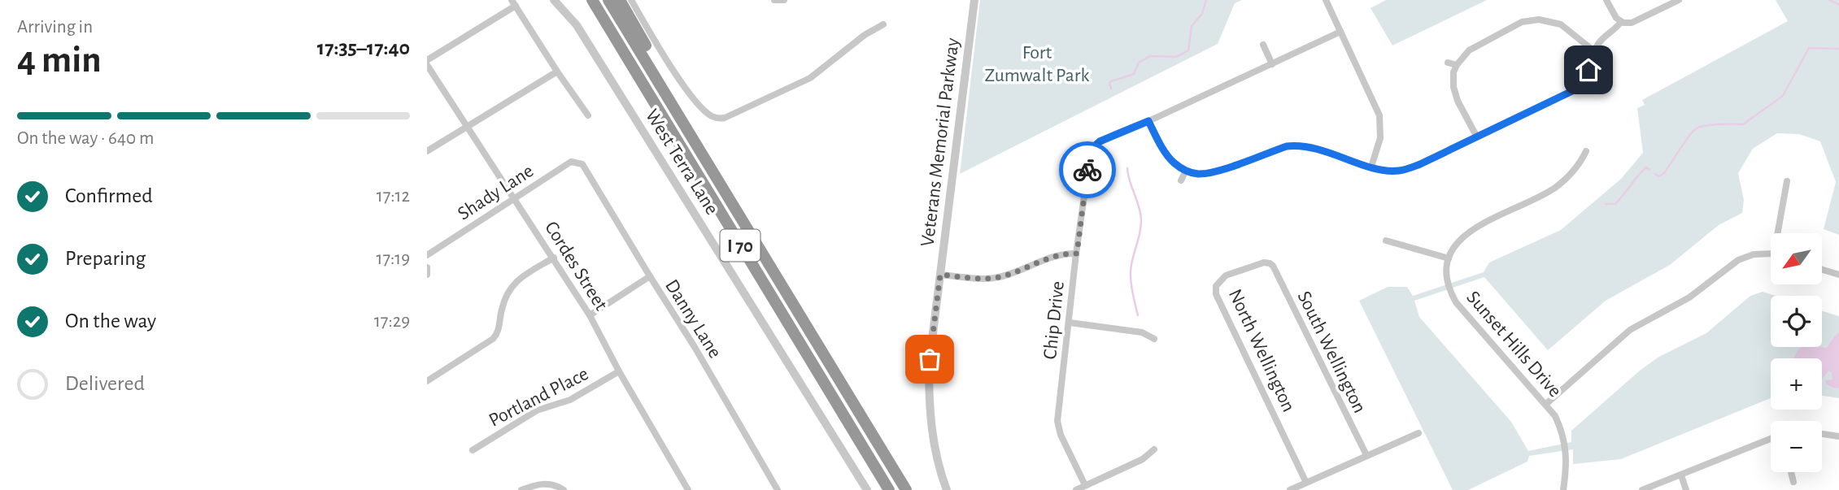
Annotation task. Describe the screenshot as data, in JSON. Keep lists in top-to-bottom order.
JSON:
{
  "streets": {
    "highway": ["I 70"],
    "street": [
      "Veterans Memorial Parkway",
      "West Terra Lane",
      "Shady Lane",
      "Cordes Street",
      "Danny Lane",
      "Chip Drive",
      "Sunset Hills Drive",
      "North Wellington",
      "South Wellington",
      "Portland Place"
    ]
  },
  "crossings": [
    ["Shady Lane", "Cordes Street"],
    ["Shady Lane", "Danny Lane"],
    ["Cordes Street", "Portland Place"],
    ["North Wellington", "South Wellington"]
  ],
  "parks": ["Fort Zumwalt Park"],
  "north": "bottom left",
  "page": {
    "heading": ["4 min", "Arriving in", "17:35–17:40"],
    "bar": "On the way · 640 m",
    "list": [
      ["Confirmed", "17:12"],
      ["Preparing", "17:19"],
      ["On the way", "17:29"],
      "Delivered"
    ],
    "map_buttons": ["+", "−"]
  }
}
